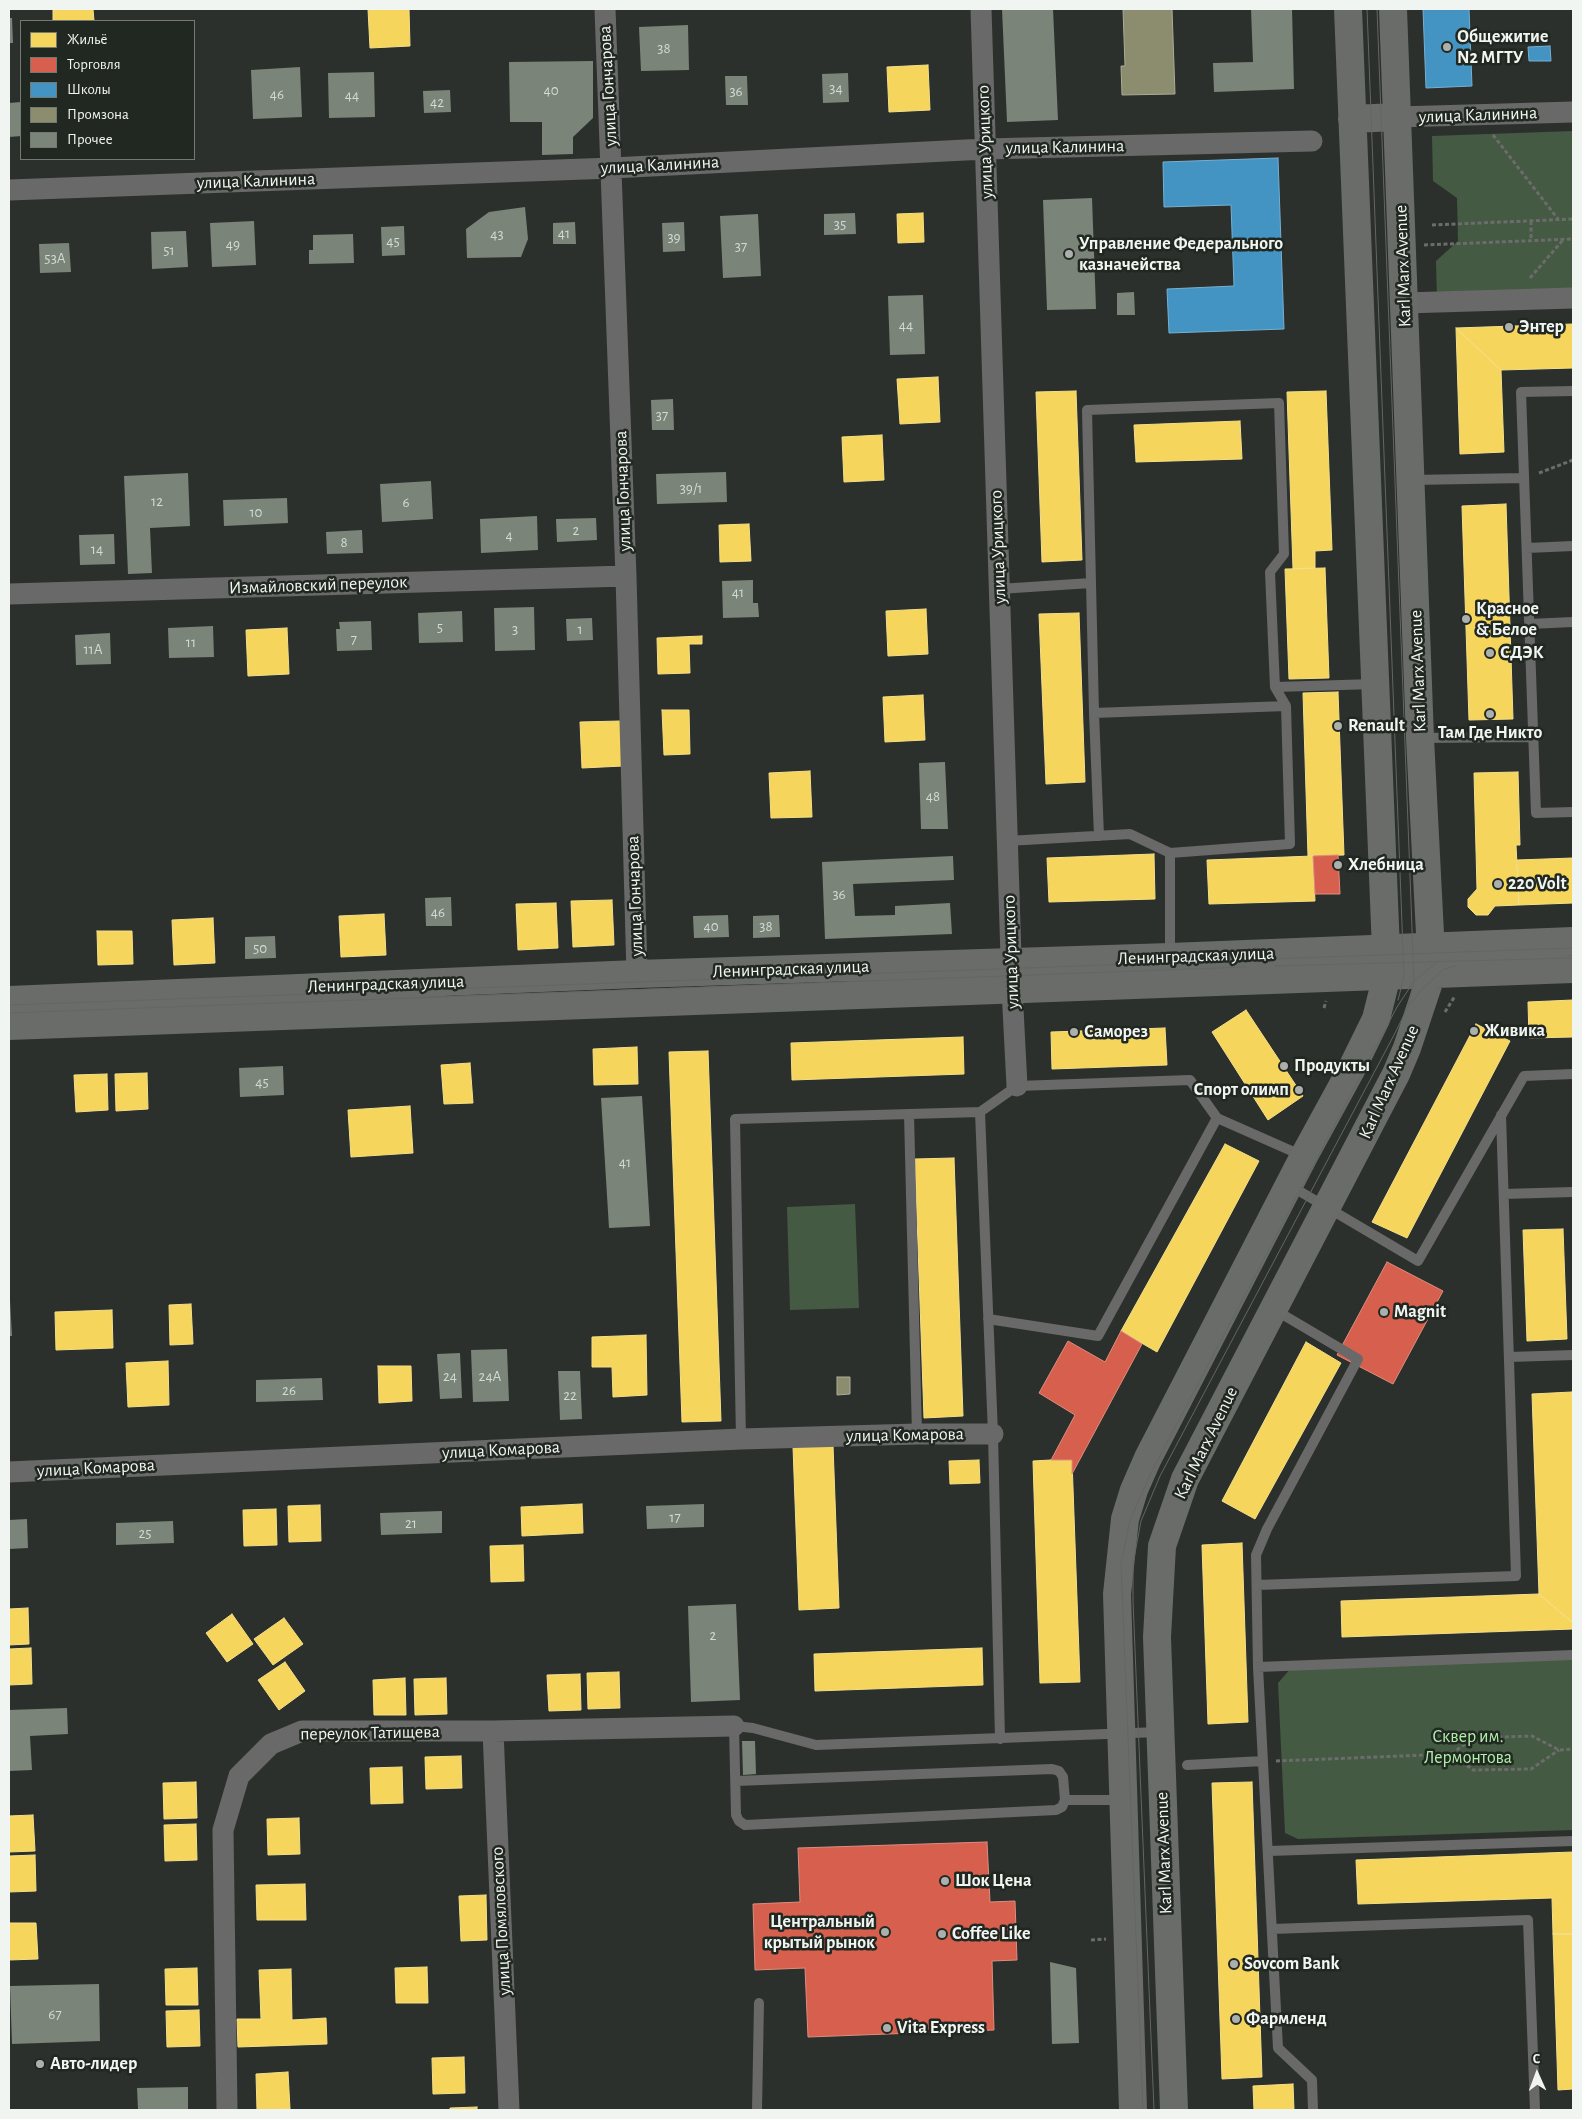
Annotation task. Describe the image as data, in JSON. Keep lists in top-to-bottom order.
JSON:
{
  "streets": {
    "main road": ["улица Калинина", "Karl Marx Avenue", "Ленинградская улица"],
    "street": [
      "улица Гончарова",
      "улица Урицкого",
      "Измайловский переулок",
      "улица Комарова",
      "переулок Татищева",
      "улица Помяловского"
    ]
  },
  "crossings": [
    ["улица Гончарова", "улица Калинина"],
    ["улица Гончарова", "Измайловский переулок"],
    ["улица Гончарова", "Ленинградская улица"],
    ["улица Калинина", "улица Урицкого"],
    ["улица Калинина", "Karl Marx Avenue"],
    ["улица Урицкого", "Ленинградская улица"],
    ["Karl Marx Avenue", "Ленинградская улица"],
    ["переулок Татищева", "улица Помяловского"]
  ],
  "parks": ["Сквер им. Лермонтова"],
  "places": [
    "Общежитие N2 МГТУ",
    "Управление Федерального казначейства",
    "Энтер",
    "Красное & Белое",
    "СДЭК",
    "Там Где Никто",
    "Renault",
    "Хлебница",
    "220 Volt",
    "Живика",
    "Саморез",
    "Продукты",
    "Спорт олимп",
    "Magnit",
    "Шок Цена",
    "Центральный крытый рынок",
    "Coffee Like",
    "Sovcom Bank",
    "Фармленд",
    "Vita Express",
    "Авто-лидер"
  ],
  "house_numbers": [
    "38",
    "34",
    "40",
    "36",
    "46",
    "44",
    "42",
    "35",
    "41",
    "43",
    "39",
    "45",
    "49",
    "37",
    "51",
    "53А",
    "44",
    "37",
    "39/1",
    "12",
    "6",
    "10",
    "2",
    "4",
    "8",
    "14",
    "41",
    "5",
    "3",
    "1",
    "7",
    "11",
    "11А",
    "48",
    "36",
    "46",
    "40",
    "38",
    "50",
    "45",
    "41",
    "24",
    "24А",
    "26",
    "22",
    "17",
    "21",
    "25",
    "2",
    "67"
  ],
  "legend": [
    "Жильё",
    "Торговля",
    "Школы",
    "Промзона",
    "Прочее"
  ],
  "north": "top"
}
